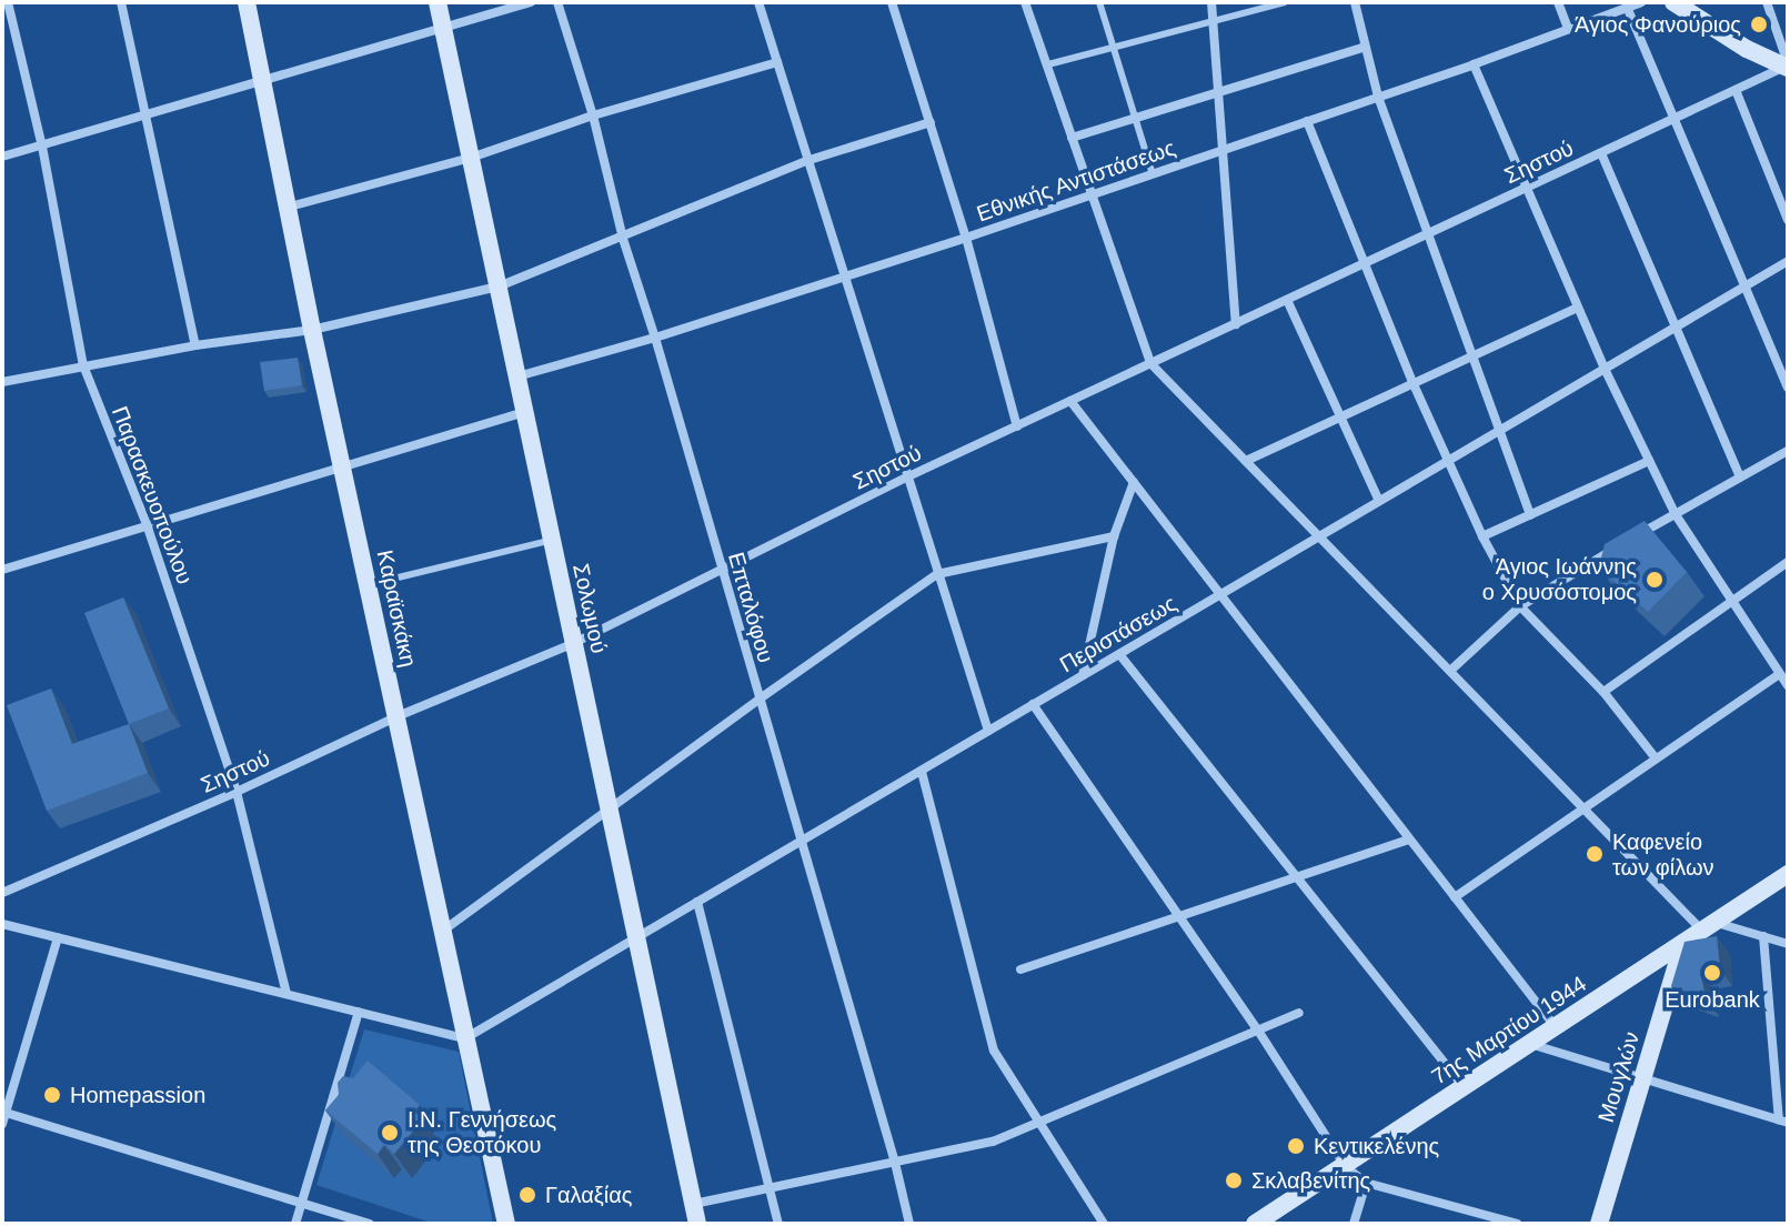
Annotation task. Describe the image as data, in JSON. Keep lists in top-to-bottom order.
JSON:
{
  "streets": {
    "street": [
      "Σηστού",
      "Εθνικής Αντιστάσεως",
      "Παρασκευοπούλου",
      "Επταλόφου",
      "Καραϊσκάκη",
      "Σολωμού",
      "Περιστάσεως",
      "7ης Μαρτίου 1944",
      "Μουγλών"
    ]
  },
  "crossings": [
    ["Σηστού", "Παρασκευοπούλου"],
    ["Σηστού", "Επταλόφου"],
    ["Σηστού", "Καραϊσκάκη"],
    ["Σηστού", "Σολωμού"],
    ["Εθνικής Αντιστάσεως", "Επταλόφου"],
    ["Εθνικής Αντιστάσεως", "Σολωμού"],
    ["Επταλόφου", "Περιστάσεως"],
    ["Καραϊσκάκη", "Περιστάσεως"],
    ["Σολωμού", "Περιστάσεως"],
    ["7ης Μαρτίου 1944", "Μουγλών"]
  ],
  "places": [
    "Άγιος Φανούριος",
    "Άγιος Ιωάννης ο Χρυσόστομος",
    "Καφενείο των φίλων",
    "Eurobank",
    "Homepassion",
    "Ι.Ν. Γεννήσεως της Θεοτόκου",
    "Κεντικελένης",
    "Σκλαβενίτης",
    "Γαλαξίας"
  ]
}
